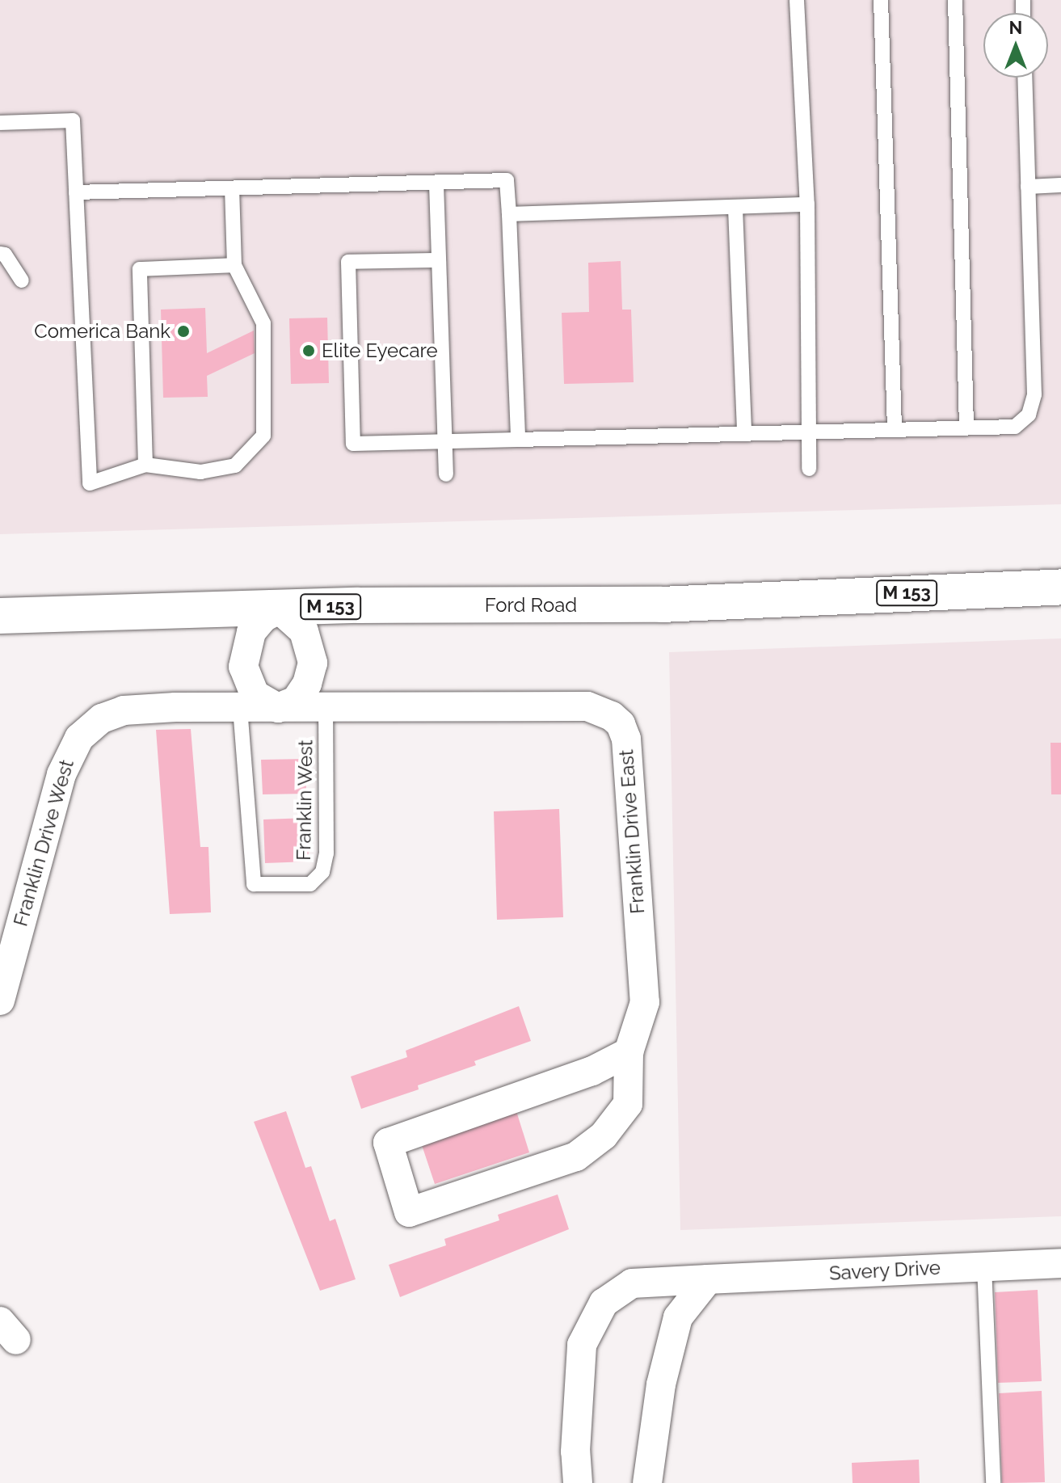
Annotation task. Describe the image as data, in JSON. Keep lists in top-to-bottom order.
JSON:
{
  "streets": {
    "main road": ["M 153", "Ford Road"],
    "street": ["Franklin Drive East", "Franklin Drive West", "Savery Drive"],
    "lane": ["Franklin West"]
  },
  "crossings": [
    ["Ford Road", "Franklin Drive East"],
    ["Ford Road", "Franklin Drive West"],
    ["Franklin West", "Franklin Drive East"],
    ["Franklin West", "Franklin Drive West"],
    ["Franklin Drive East", "Franklin Drive West"]
  ],
  "places": ["Comerica Bank", "Elite Eyecare"],
  "north": "top"
}
